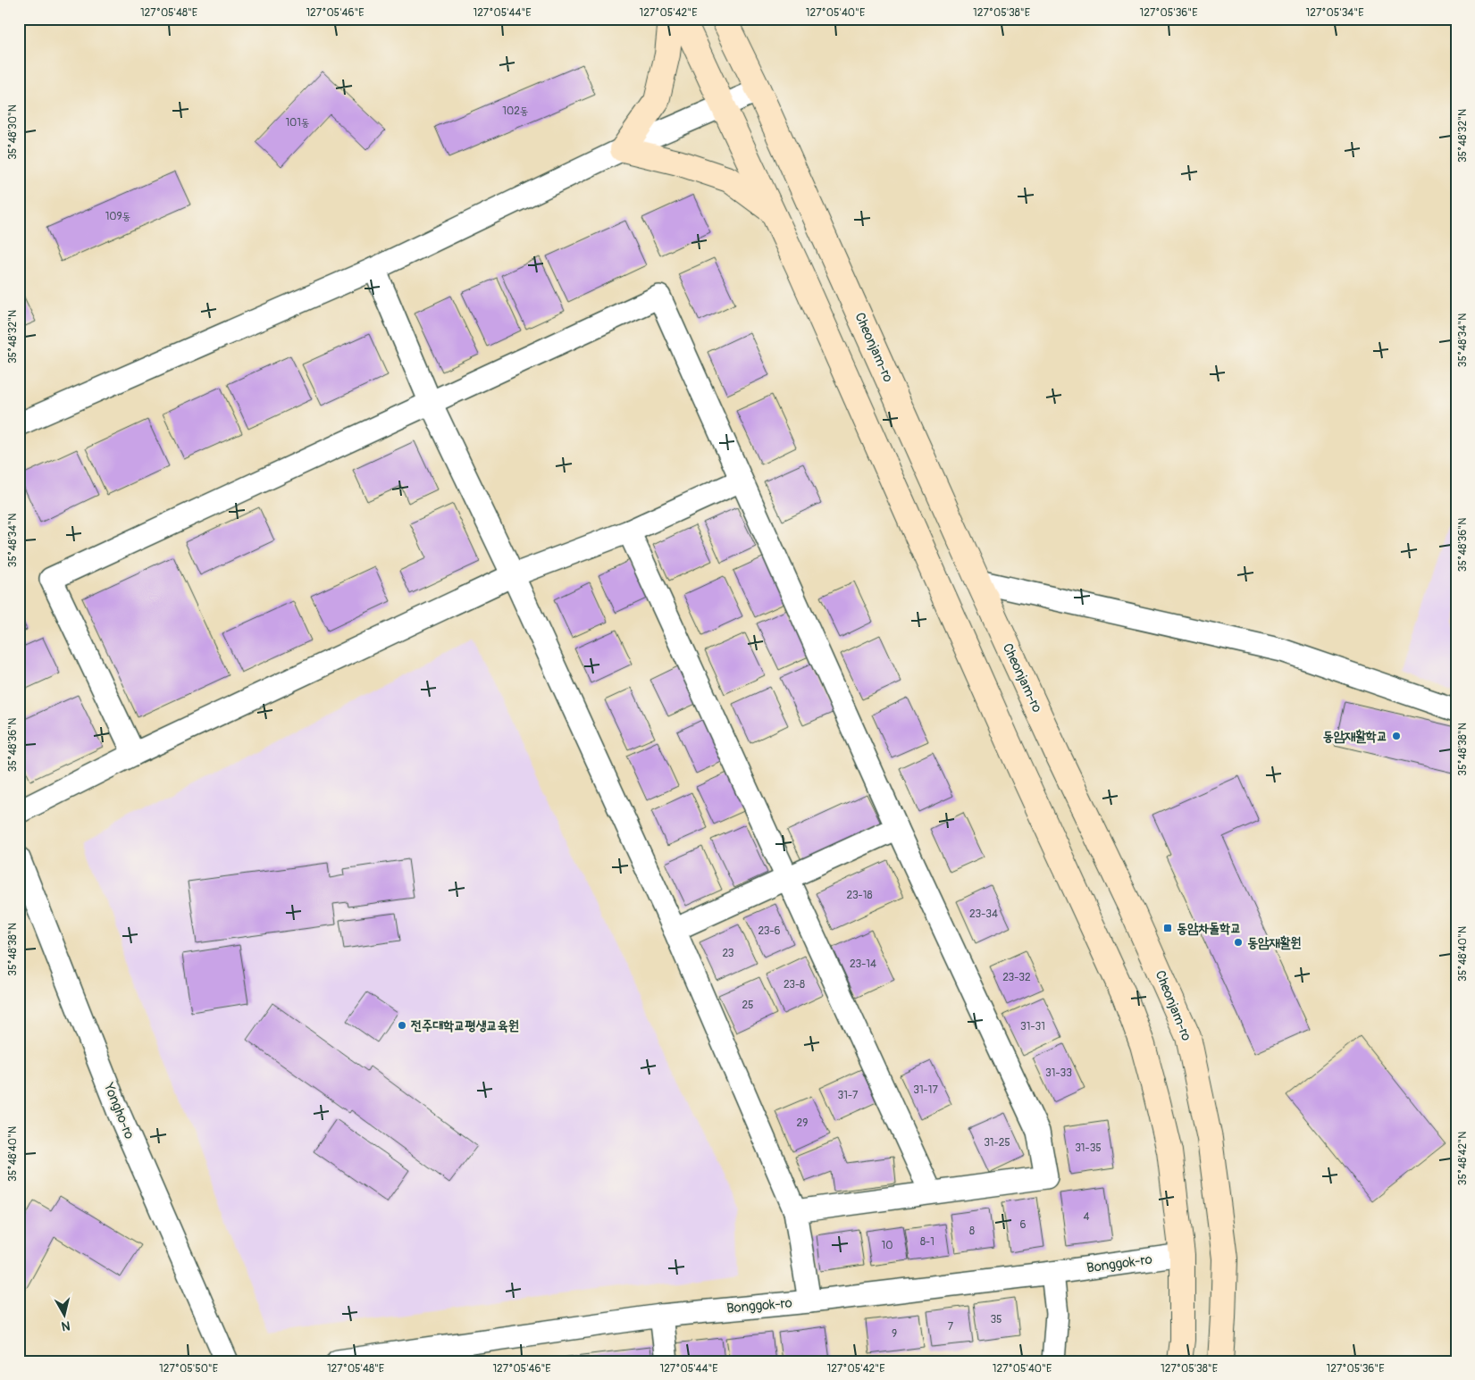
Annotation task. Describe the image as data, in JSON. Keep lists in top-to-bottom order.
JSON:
{
  "streets": {
    "street": ["Cheonjam-ro", "Yongho-ro", "Bonggok-ro"]
  },
  "places": {
    "other": ["동암재활학교", "동암재활원", "전주대학교평생교육원"],
    "transit": ["동암차돌학교"]
  },
  "house_numbers": [
    "102동",
    "101동",
    "109동",
    "23-18",
    "23-34",
    "23-6",
    "23",
    "23-14",
    "23-32",
    "23-8",
    "25",
    "31-31",
    "31-33",
    "31-17",
    "31-7",
    "29",
    "31-25",
    "31-35",
    "4",
    "6",
    "8",
    "8-1",
    "10",
    "35",
    "7",
    "9"
  ],
  "north": "bottom",
  "coordinates": [
    "127°05'48\"E",
    "127°05'46\"E",
    "127°05'44\"E",
    "127°05'42\"E",
    "127°05'40\"E",
    "127°05'38\"E",
    "127°05'36\"E",
    "127°05'34\"E",
    "35°48'30\"N",
    "35°48'32\"N",
    "35°48'34\"N",
    "35°48'36\"N",
    "35°48'38\"N",
    "35°48'40\"N",
    "35°48'42\"N",
    "127°05'50\"E"
  ]
}
